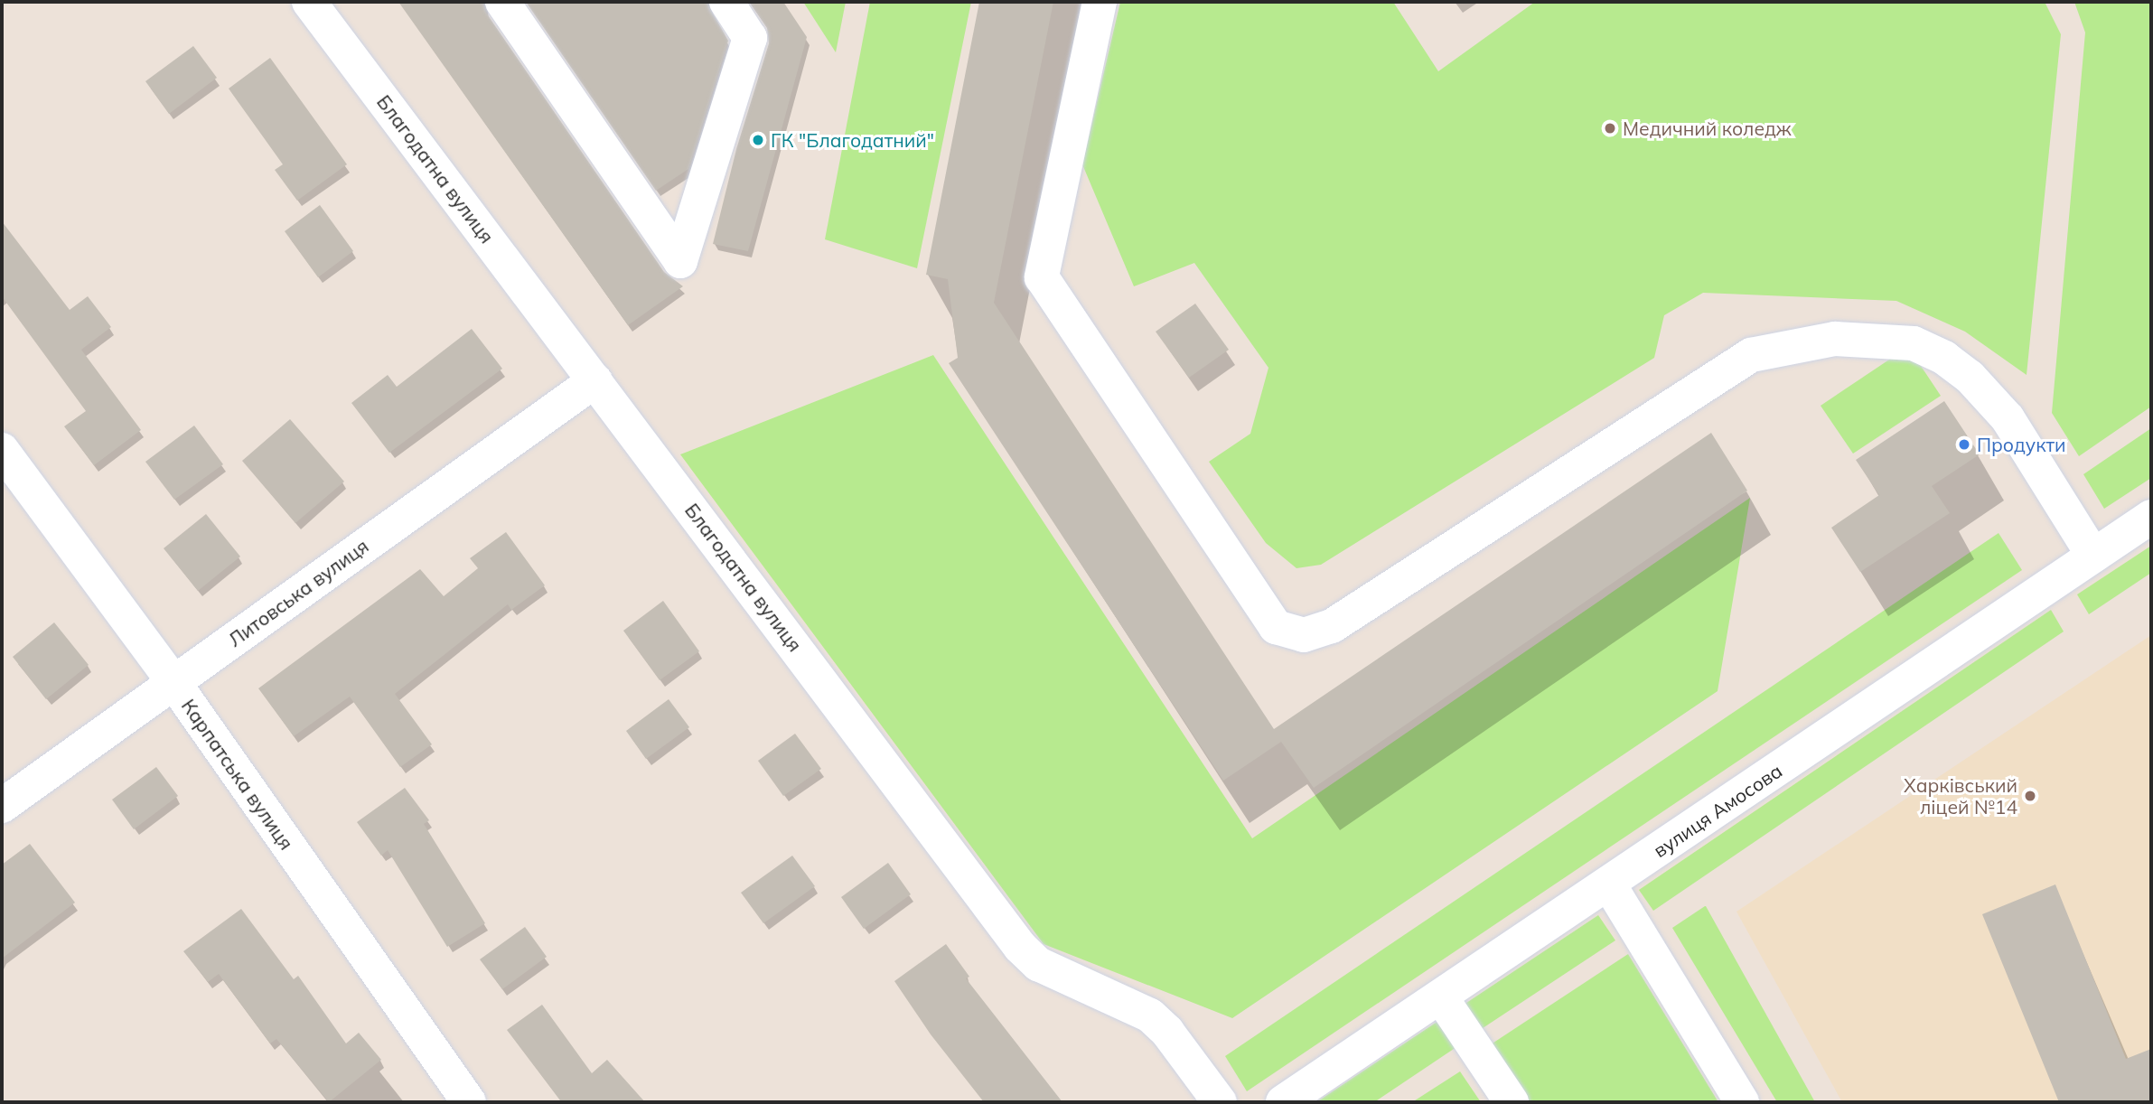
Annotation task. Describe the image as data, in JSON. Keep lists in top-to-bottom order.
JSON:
{
  "streets": {
    "street": [
      "Благодатна вулиця",
      "Литовська вулиця",
      "Карпатська вулиця",
      "вулиця Амосова"
    ]
  },
  "crossings": [
    ["Благодатна вулиця", "Литовська вулиця"],
    ["Литовська вулиця", "Карпатська вулиця"]
  ],
  "places": [
    "Медичний коледж",
    "ГК \"Благодатний\"",
    "Продукти",
    "Харківський ліцей №14"
  ]
}
